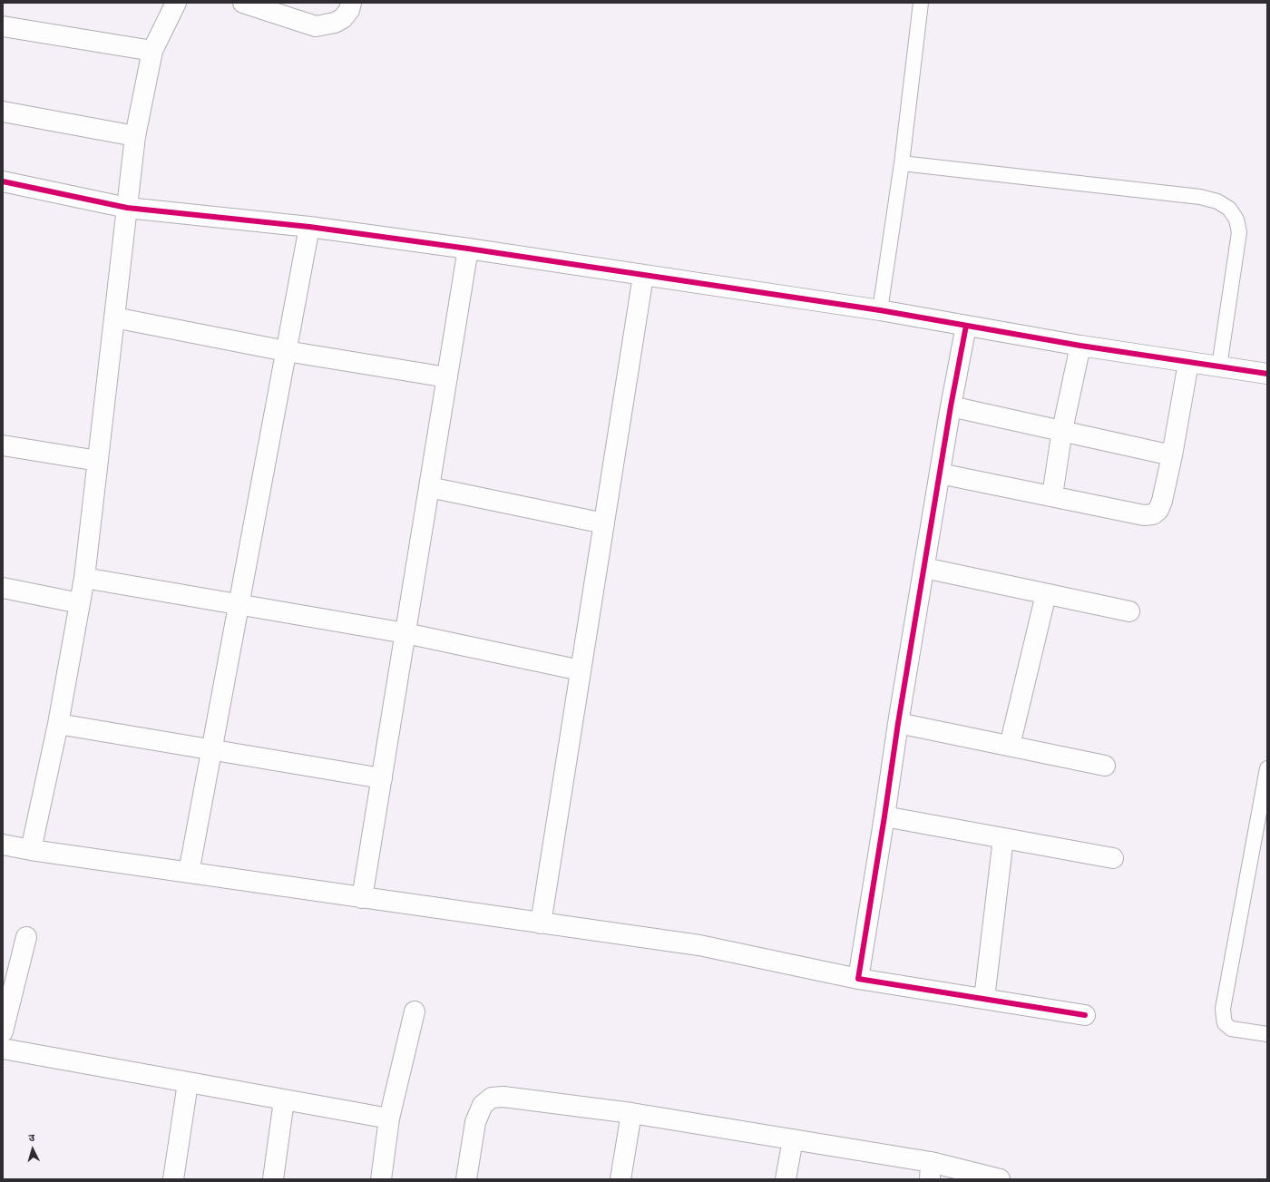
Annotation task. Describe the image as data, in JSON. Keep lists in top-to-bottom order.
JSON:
{
  "north": "top"
}
